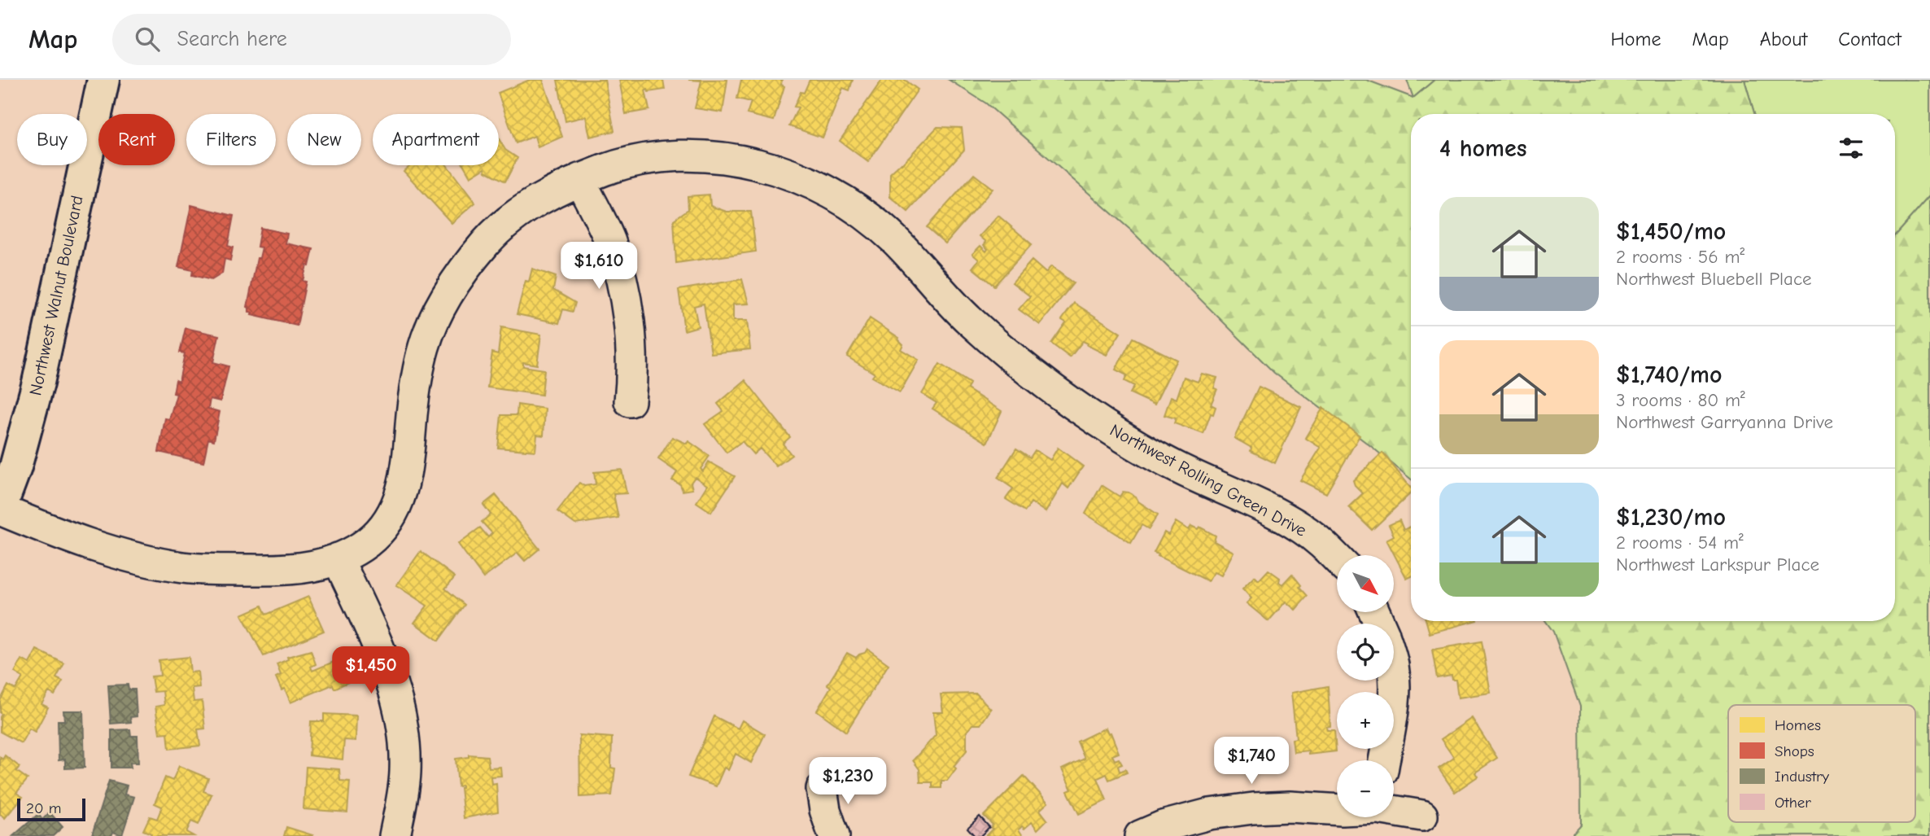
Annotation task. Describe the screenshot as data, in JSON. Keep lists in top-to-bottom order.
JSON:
{
  "streets": {
    "main road": ["Northwest Walnut Boulevard"],
    "street": ["Northwest Rolling Green Drive"]
  },
  "crossings": [
    ["Northwest Walnut Boulevard", "Northwest Rolling Green Drive"]
  ],
  "legend": [
    "Homes",
    "Shops",
    "Industry",
    "Other"
  ],
  "scale_bar": "20 m",
  "north": "bottom right",
  "page": {
    "header": "Map",
    "search": "Search here",
    "nav": [
      "Home",
      "Map",
      "About",
      "Contact"
    ],
    "chip": [
      "Buy",
      "Rent",
      "Filters",
      "New",
      "Apartment"
    ],
    "heading": "4 homes",
    "list": [
      {
        "name": "$1,450/mo",
        "note": "2 rooms · 56 m² · Northwest Bluebell Place"
      },
      {
        "name": "$1,740/mo",
        "note": "3 rooms · 80 m² · Northwest Garryanna Drive"
      },
      {
        "name": "$1,230/mo",
        "note": "2 rooms · 54 m² · Northwest Larkspur Place"
      }
    ],
    "price": [
      "$1,610",
      "$1,450",
      "$1,740",
      "$1,230"
    ],
    "map_buttons": ["+", "−"],
    "scale": "20 m"
  }
}
